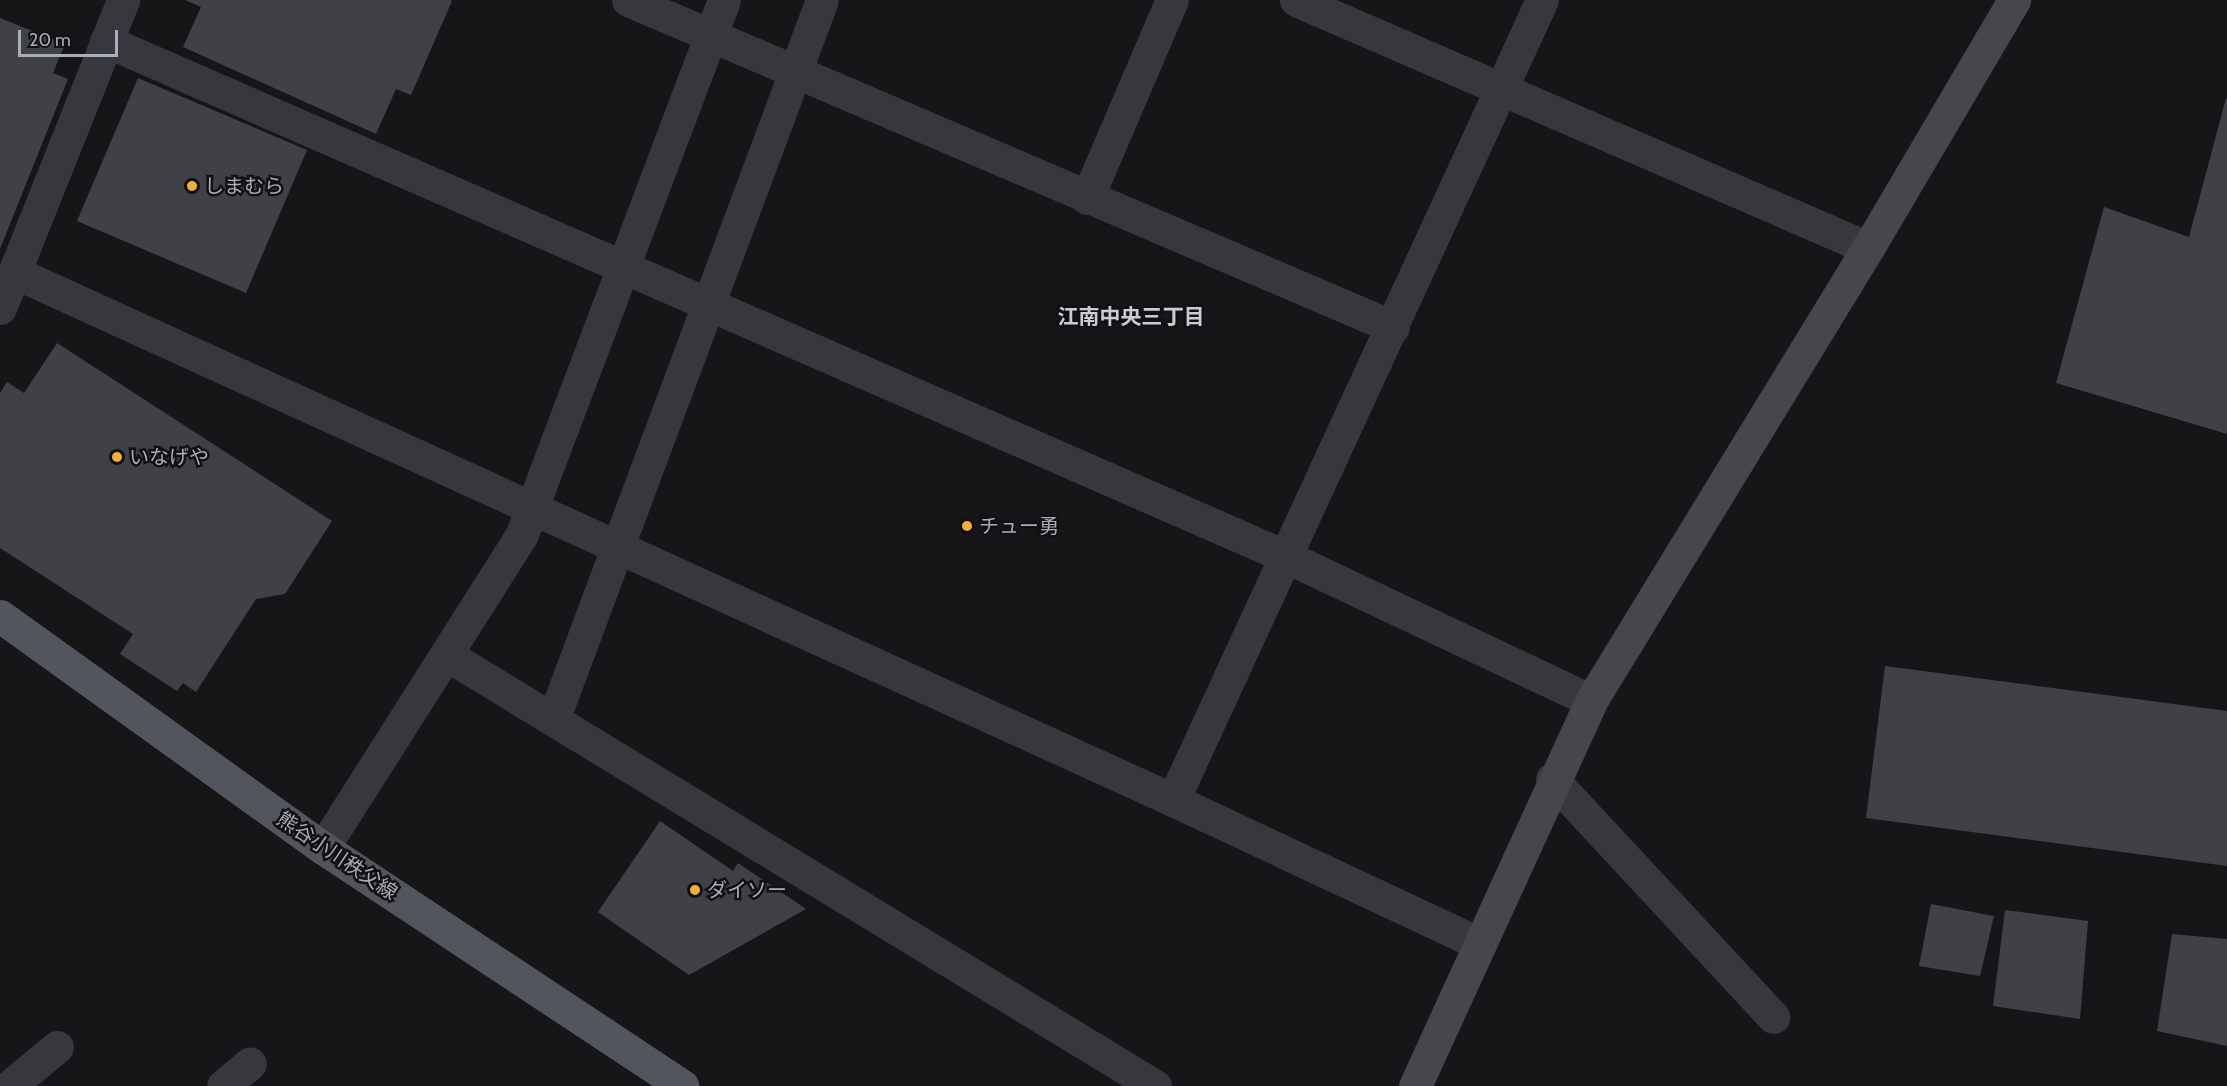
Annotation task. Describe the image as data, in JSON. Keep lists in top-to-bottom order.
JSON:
{
  "streets": {
    "main road": ["熊谷小川秩父線"]
  },
  "districts": ["江南中央三丁目"],
  "places": [
    "しまむら",
    "いなげや",
    "チュー勇",
    "ダイソー"
  ],
  "scale_bar": "20 m"
}
